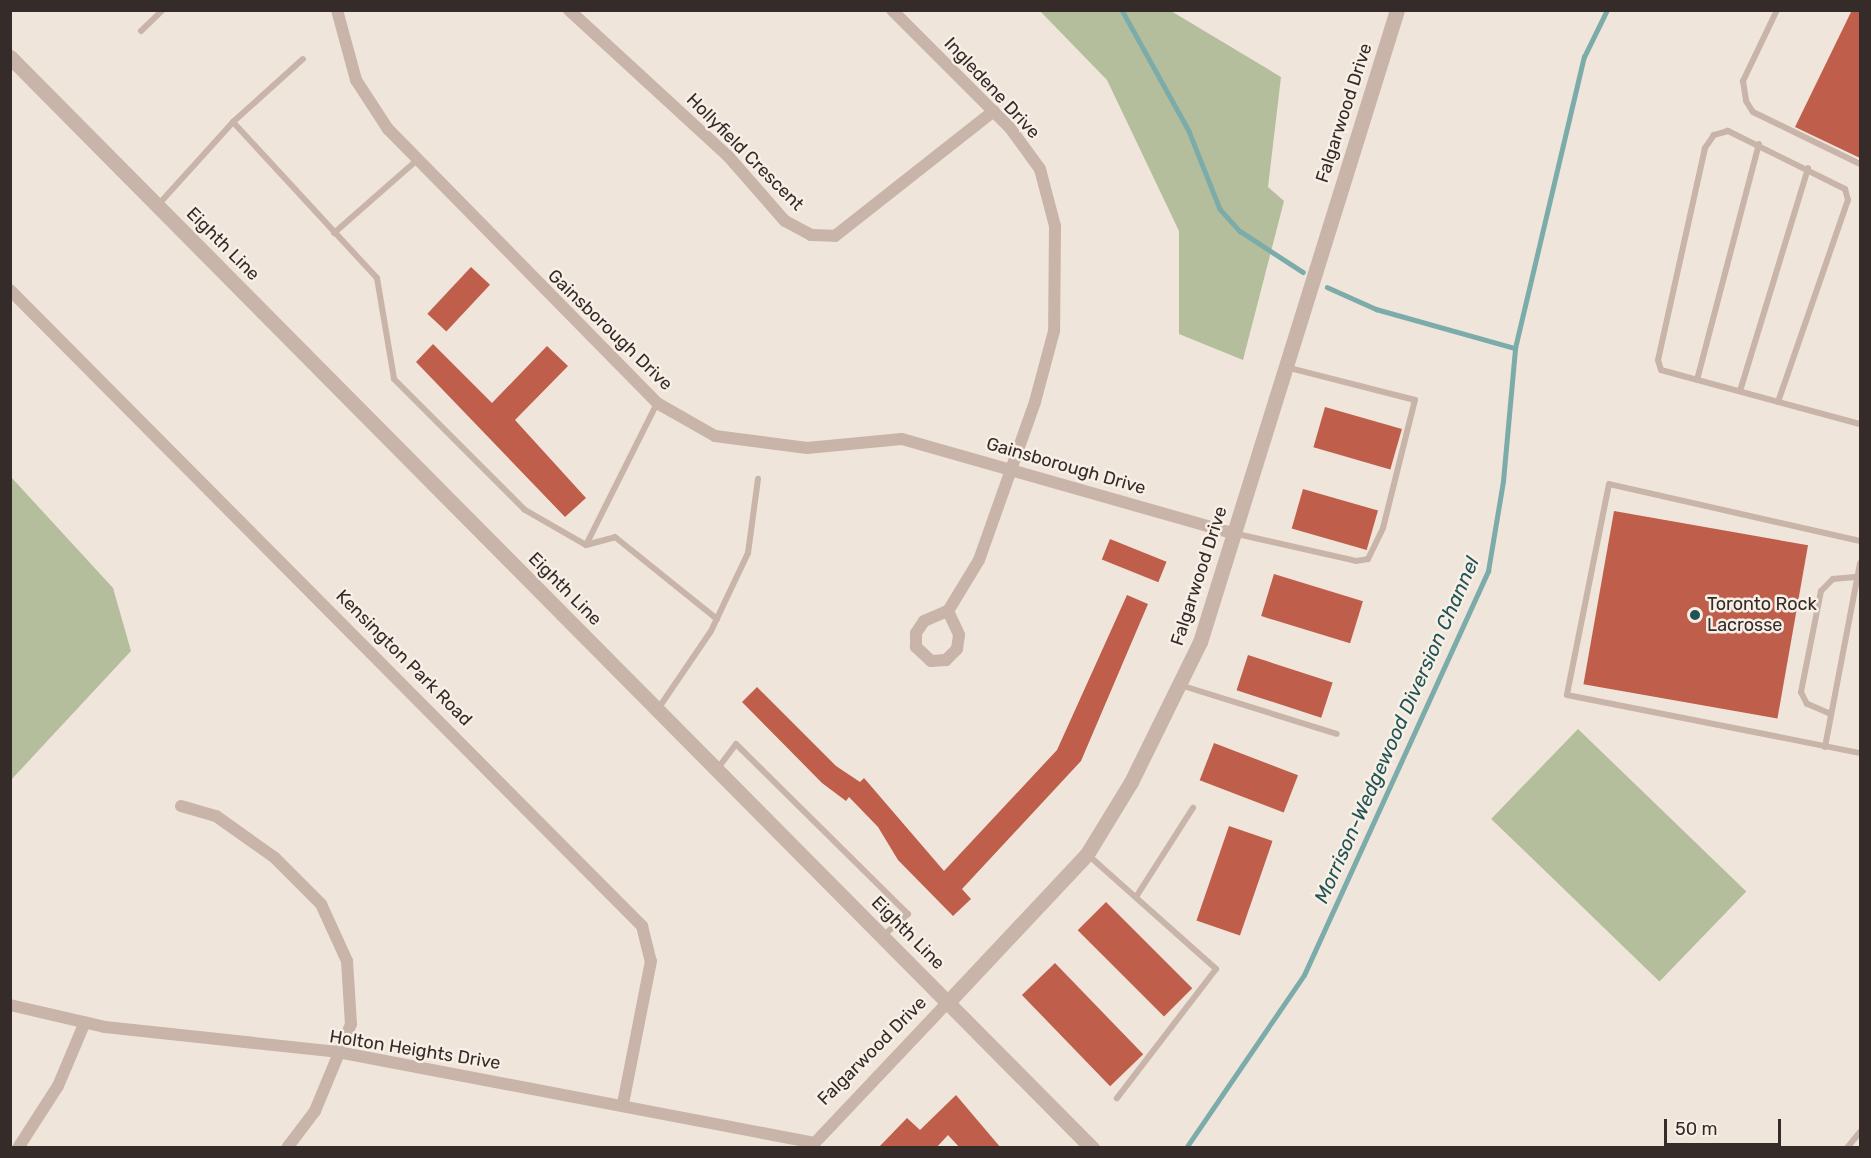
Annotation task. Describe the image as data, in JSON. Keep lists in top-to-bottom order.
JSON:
{
  "streets": {
    "street": [
      "Ingledene Drive",
      "Falgarwood Drive",
      "Hollyfield Crescent",
      "Eighth Line",
      "Gainsborough Drive",
      "Kensington Park Road",
      "Holton Heights Drive"
    ]
  },
  "crossings": [
    ["Ingledene Drive", "Hollyfield Crescent"],
    ["Ingledene Drive", "Gainsborough Drive"],
    ["Falgarwood Drive", "Eighth Line"],
    ["Falgarwood Drive", "Gainsborough Drive"],
    ["Falgarwood Drive", "Holton Heights Drive"],
    ["Kensington Park Road", "Holton Heights Drive"]
  ],
  "water": ["Morrison-Wedgewood Diversion Channel"],
  "places": ["Toronto Rock Lacrosse"],
  "scale_bar": "50 m"
}
